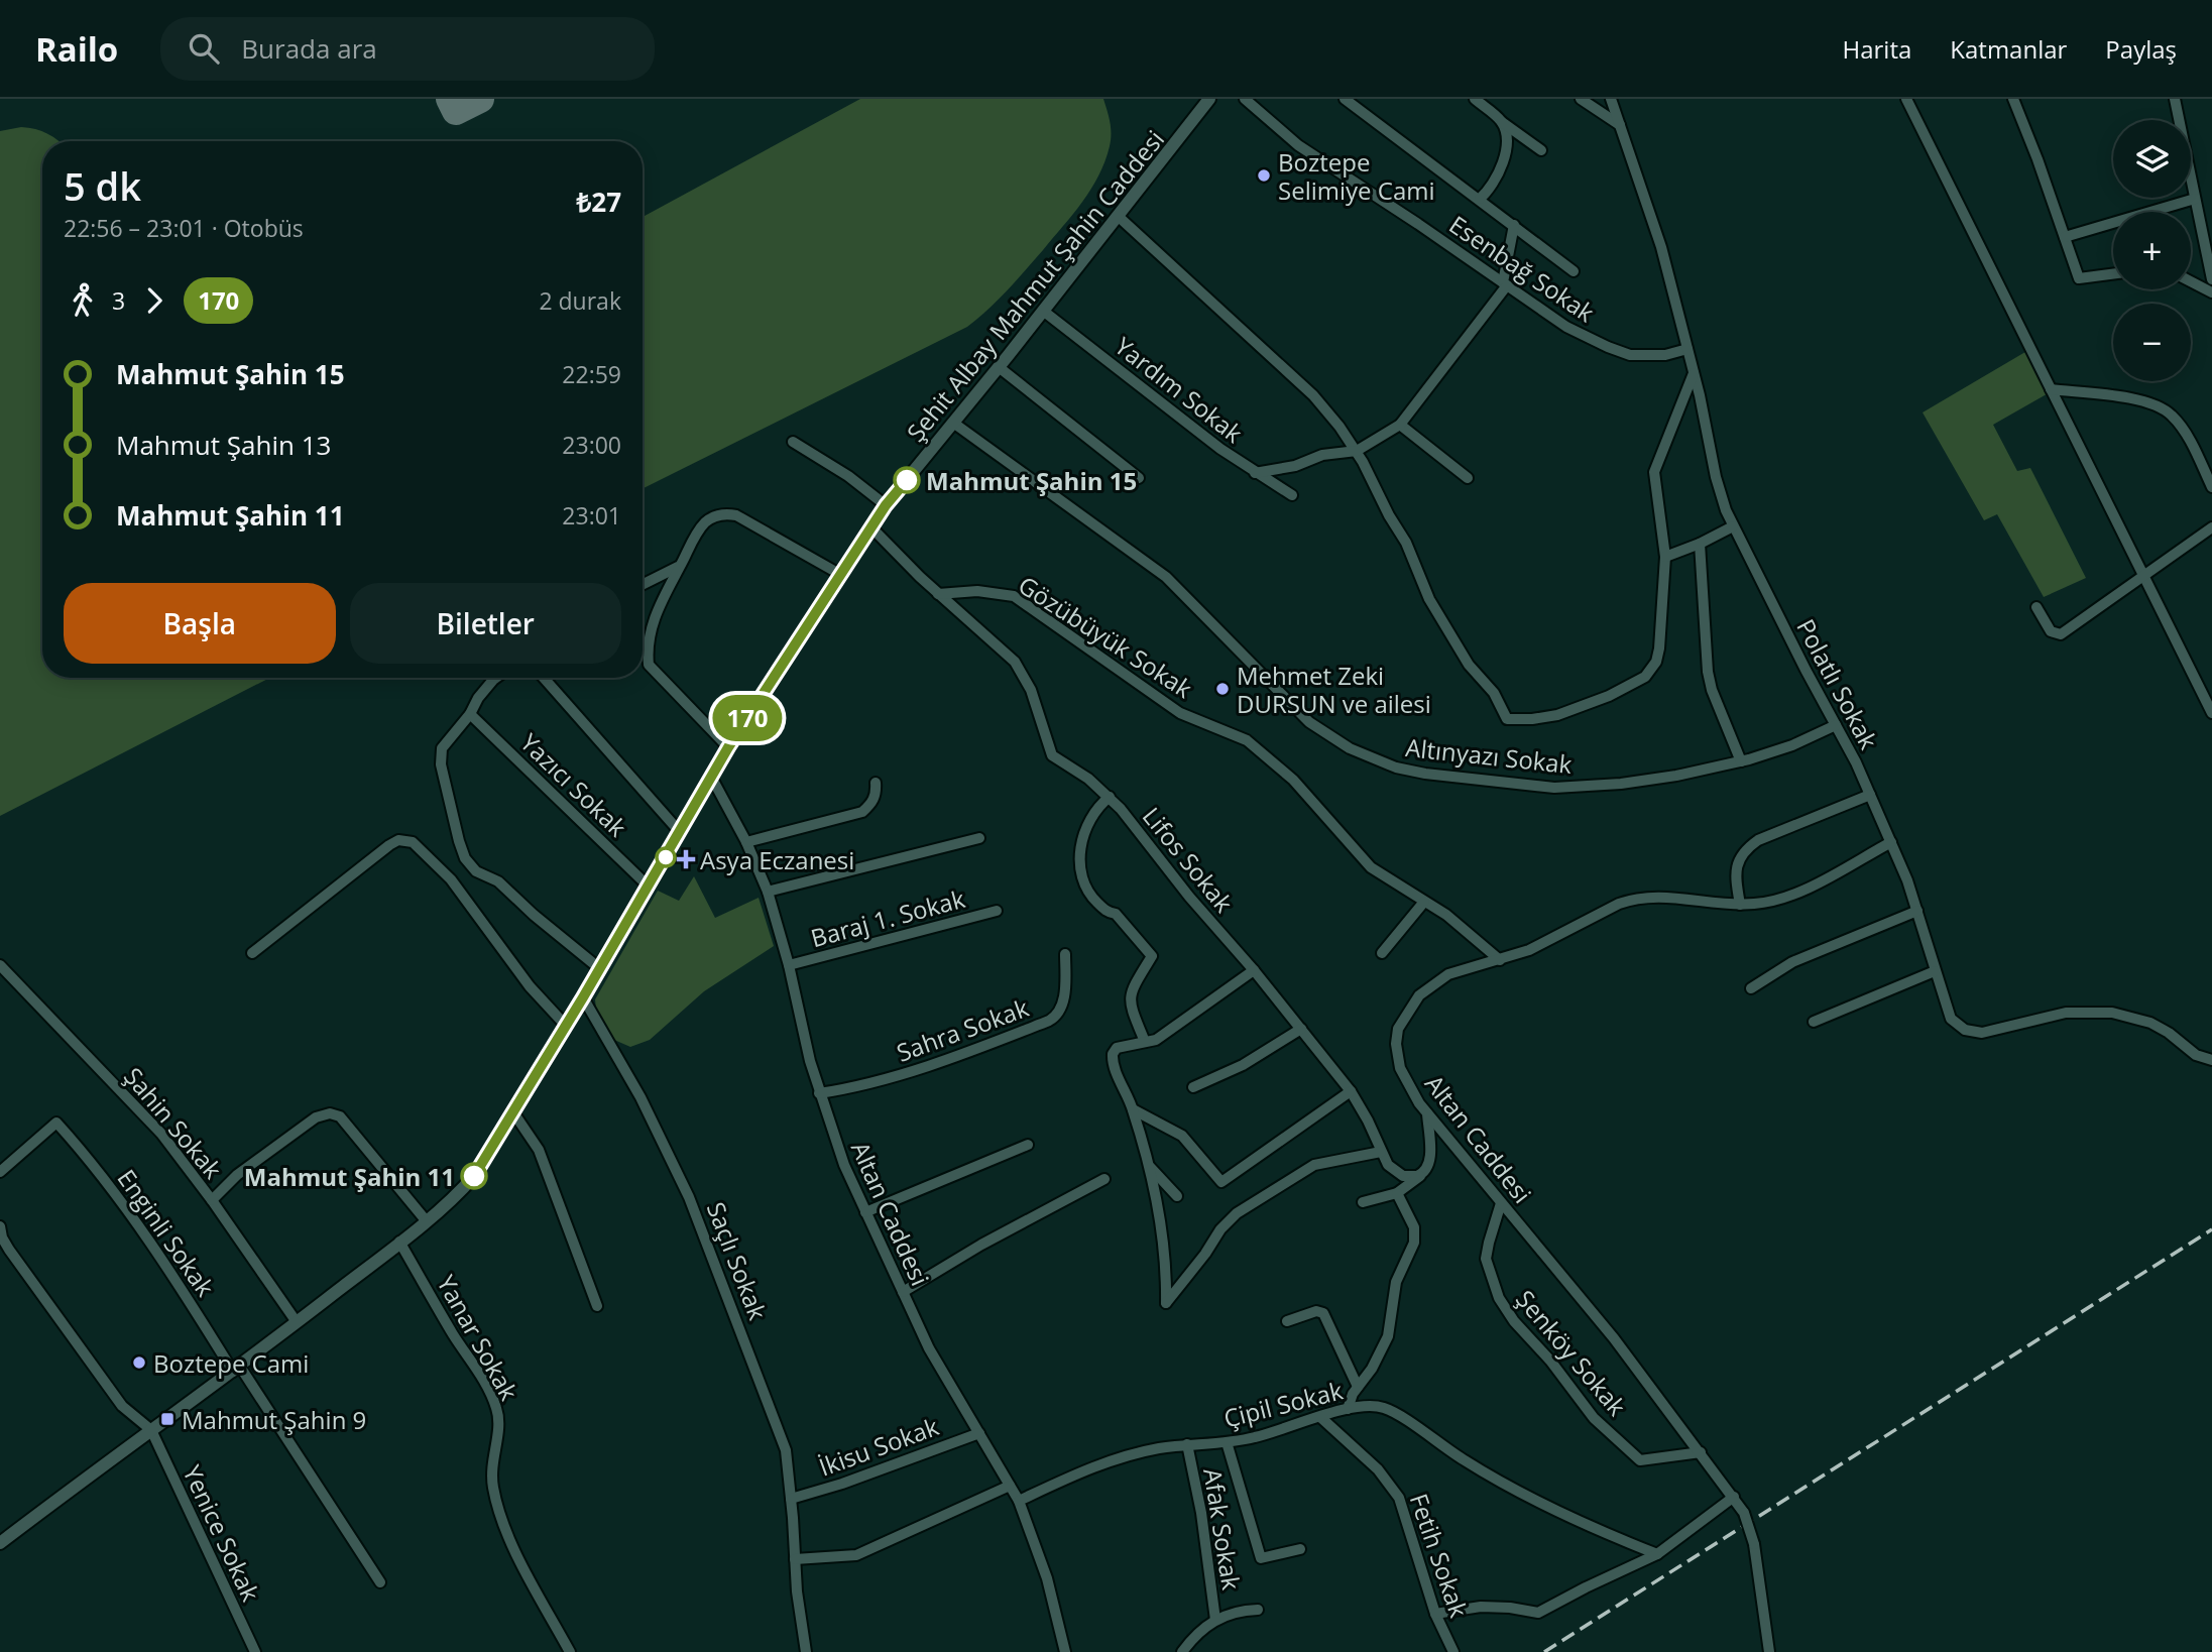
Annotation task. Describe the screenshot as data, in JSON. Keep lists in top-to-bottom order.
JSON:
{
  "streets": {
    "street": [
      "Esenbağ Sokak",
      "Şehit Albay Mahmut Şahin Caddesi",
      "Yardım Sokak",
      "Gözübüyük Sokak",
      "Polatlı Sokak",
      "Altınyazı Sokak",
      "Yazıcı Sokak",
      "Lifos Sokak",
      "Baraj 1. Sokak",
      "Sahra Sokak",
      "Şahin Sokak",
      "Altan Caddesi",
      "Enginli Sokak",
      "Saçlı Sokak",
      "Yanar Sokak",
      "Şenköy Sokak",
      "Çipil Sokak",
      "İkisu Sokak",
      "Afak Sokak",
      "Yenice Sokak",
      "Fetih Sokak"
    ]
  },
  "crossings": [
    ["Esenbağ Sokak", "Polatlı Sokak"],
    ["Şehit Albay Mahmut Şahin Caddesi", "Yardım Sokak"],
    ["Şehit Albay Mahmut Şahin Caddesi", "Altınyazı Sokak"],
    ["Şehit Albay Mahmut Şahin Caddesi", "Yazıcı Sokak"],
    ["Şehit Albay Mahmut Şahin Caddesi", "Lifos Sokak"],
    ["Şehit Albay Mahmut Şahin Caddesi", "Şahin Sokak"],
    ["Şehit Albay Mahmut Şahin Caddesi", "Altan Caddesi"],
    ["Şehit Albay Mahmut Şahin Caddesi", "Enginli Sokak"],
    ["Şehit Albay Mahmut Şahin Caddesi", "Saçlı Sokak"],
    ["Şehit Albay Mahmut Şahin Caddesi", "Yanar Sokak"],
    ["Şehit Albay Mahmut Şahin Caddesi", "Yenice Sokak"],
    ["Gözübüyük Sokak", "Lifos Sokak"],
    ["Gözübüyük Sokak", "Altan Caddesi"],
    ["Polatlı Sokak", "Altınyazı Sokak"],
    ["Polatlı Sokak", "Altan Caddesi"],
    ["Baraj 1. Sokak", "Altan Caddesi"],
    ["Sahra Sokak", "Altan Caddesi"],
    ["Altan Caddesi", "Şenköy Sokak"],
    ["Altan Caddesi", "Çipil Sokak"],
    ["Altan Caddesi", "İkisu Sokak"],
    ["Saçlı Sokak", "İkisu Sokak"],
    ["Çipil Sokak", "Afak Sokak"],
    ["Çipil Sokak", "Fetih Sokak"]
  ],
  "places": {
    "other": [
      "Boztepe Selimiye Cami",
      "Mahmut Şahin 15",
      "Mehmet Zeki DURSUN ve ailesi",
      "Mahmut Şahin 11",
      "Boztepe Cami"
    ],
    "health": ["Asya Eczanesi"],
    "transit": ["Mahmut Şahin 9"]
  },
  "lines": ["bus line 170"],
  "page": {
    "header": "Railo",
    "search": "Burada ara",
    "nav": ["Harita", "Katmanlar", "Paylaş"],
    "on_map": "170",
    "map_buttons": ["+", "−"],
    "heading": ["5 dk", "22:56 – 23:01 · Otobüs", "₺27"],
    "legs": ["3", "170", "2 durak"],
    "list": [
      {
        "name": "Mahmut Şahin 15",
        "value": "22:59"
      },
      {
        "name": "Mahmut Şahin 13",
        "value": "23:00"
      },
      {
        "name": "Mahmut Şahin 11",
        "value": "23:01"
      }
    ],
    "buttons": ["Başla", "Biletler"]
  }
}
